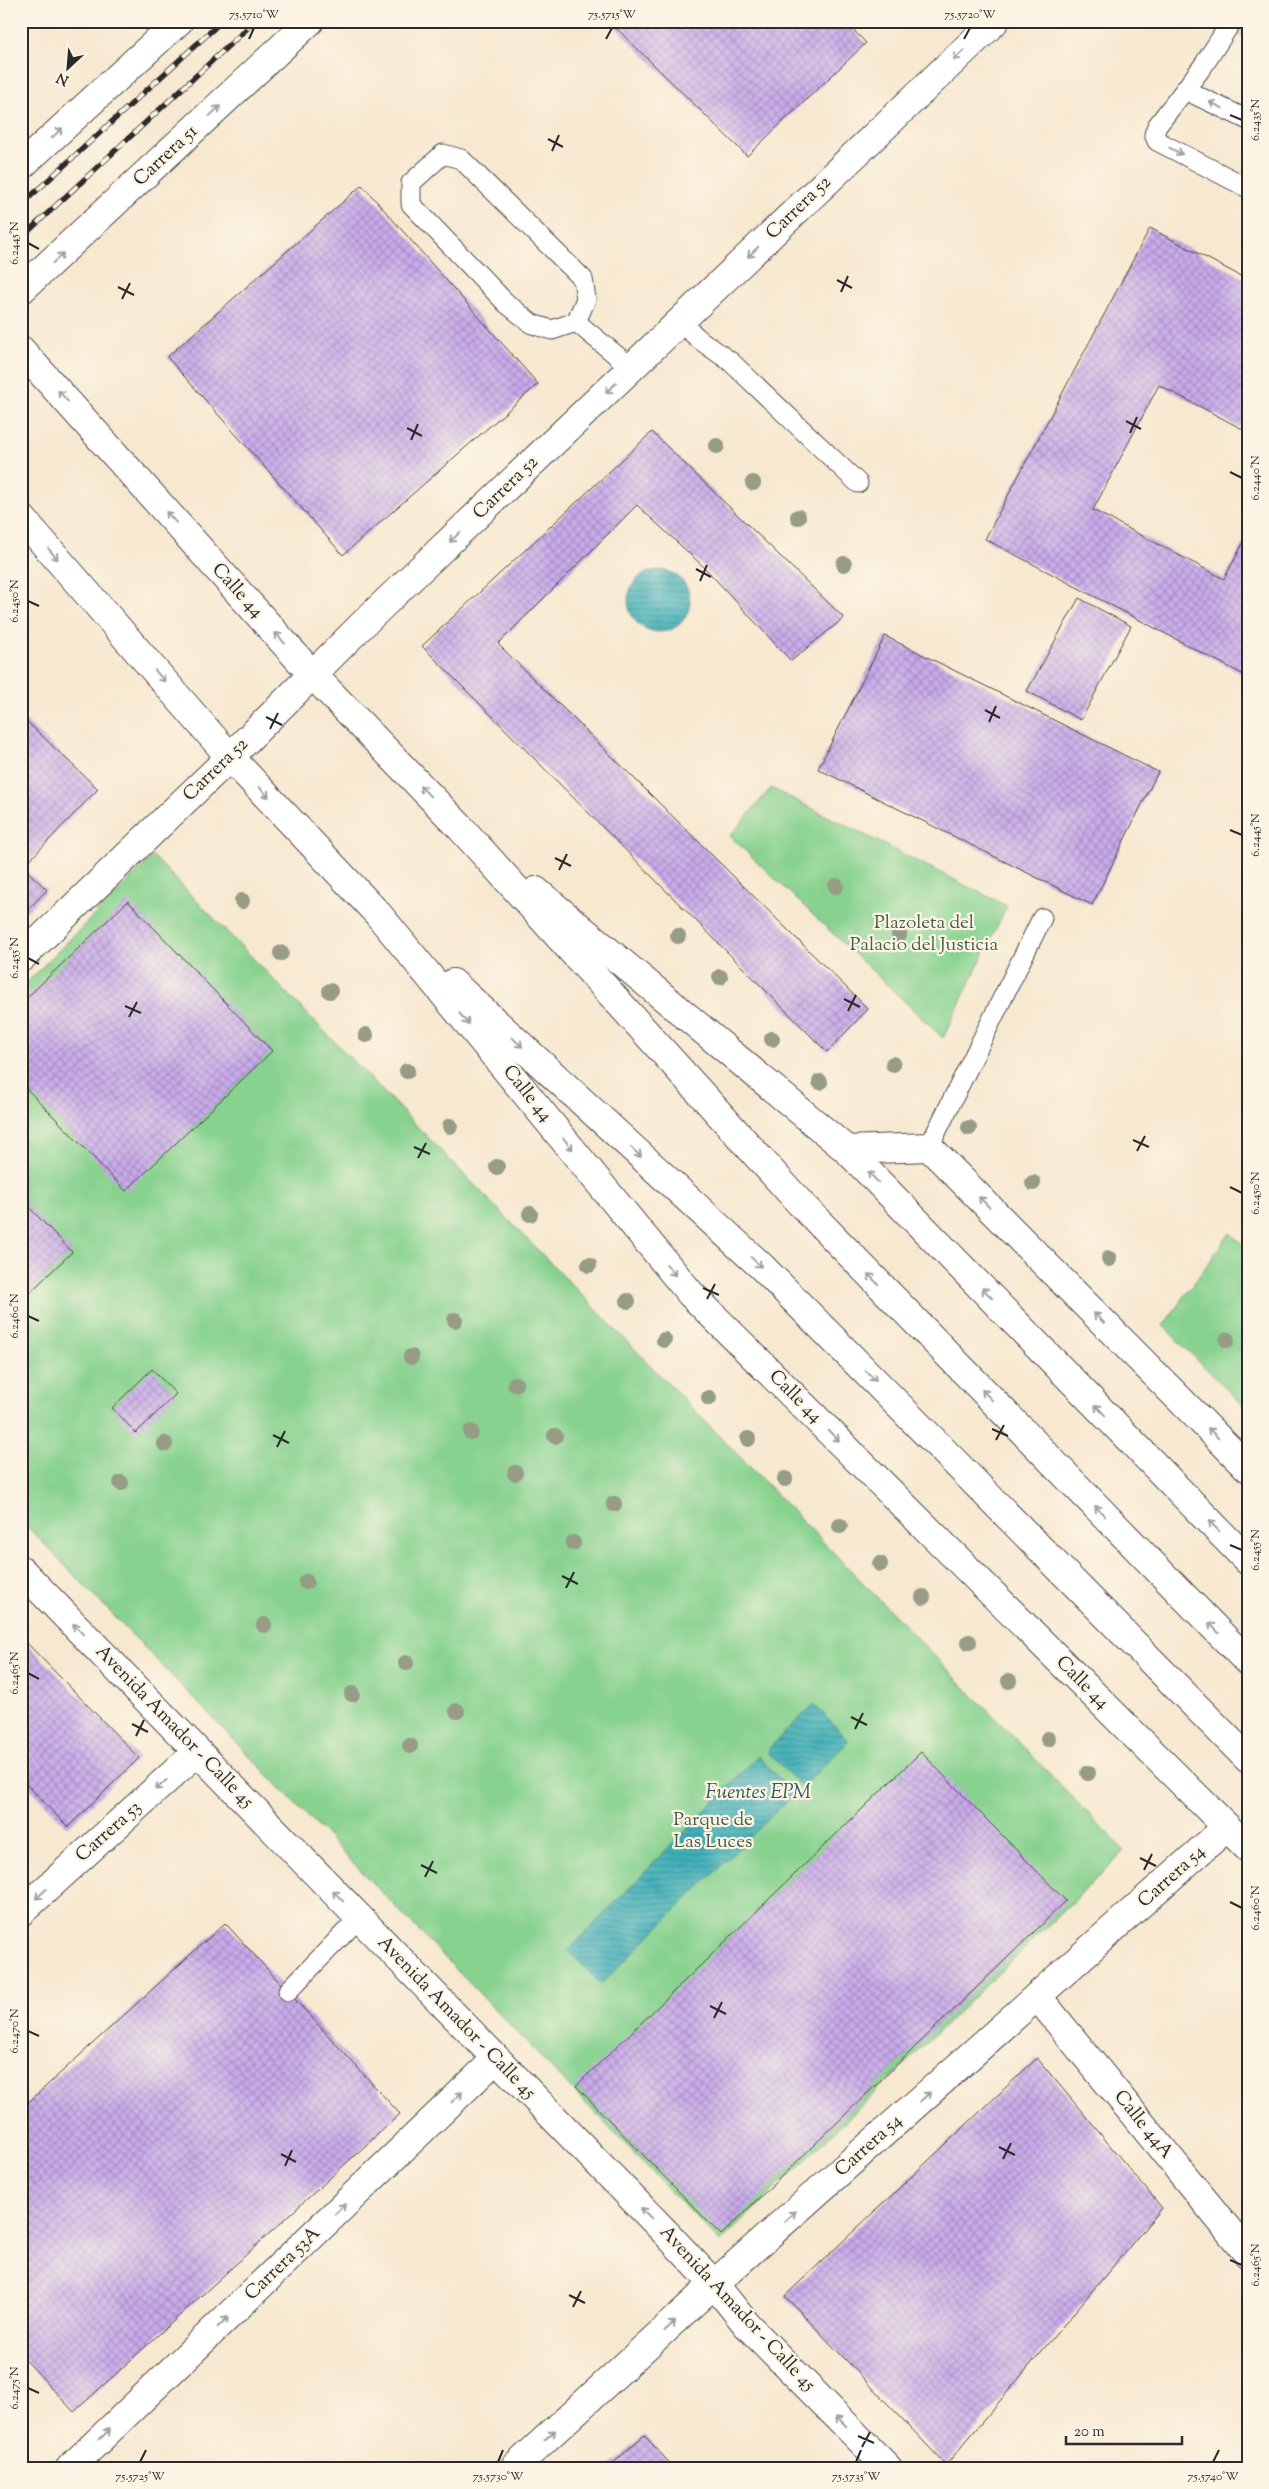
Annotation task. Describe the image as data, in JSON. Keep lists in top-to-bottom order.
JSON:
{
  "streets": {
    "main road": [
      "Carrera 51",
      "Carrera 52",
      "Calle 44",
      "Avenida Amador - Calle 45",
      "Carrera 53",
      "Carrera 54",
      "Calle 44A",
      "Carrera 53A"
    ]
  },
  "crossings": [
    ["Carrera 52", "Calle 44"],
    ["Calle 44", "Carrera 54"],
    ["Avenida Amador - Calle 45", "Carrera 53"],
    ["Avenida Amador - Calle 45", "Carrera 54"],
    ["Avenida Amador - Calle 45", "Carrera 53A"],
    ["Carrera 54", "Calle 44A"]
  ],
  "one_way": [
    "Carrera 52",
    "Avenida Amador - Calle 45",
    "Carrera 53",
    "Carrera 54",
    "Carrera 53A"
  ],
  "water": ["Fuentes EPM"],
  "parks": ["Plazoleta del Palacio del Justicia", "Parque de Las Luces"],
  "scale_bar": "20 m",
  "north": "bottom left",
  "coordinates": [
    "75.5710°W",
    "75.5715°W",
    "75.5720°W",
    "6.2435°N",
    "6.2445°N",
    "6.2440°N",
    "6.2450°N",
    "6.2455°N",
    "6.2460°N",
    "6.2465°N",
    "6.2470°N",
    "6.2475°N",
    "75.5725°W",
    "75.5730°W",
    "75.5735°W",
    "75.5740°W"
  ]
}
